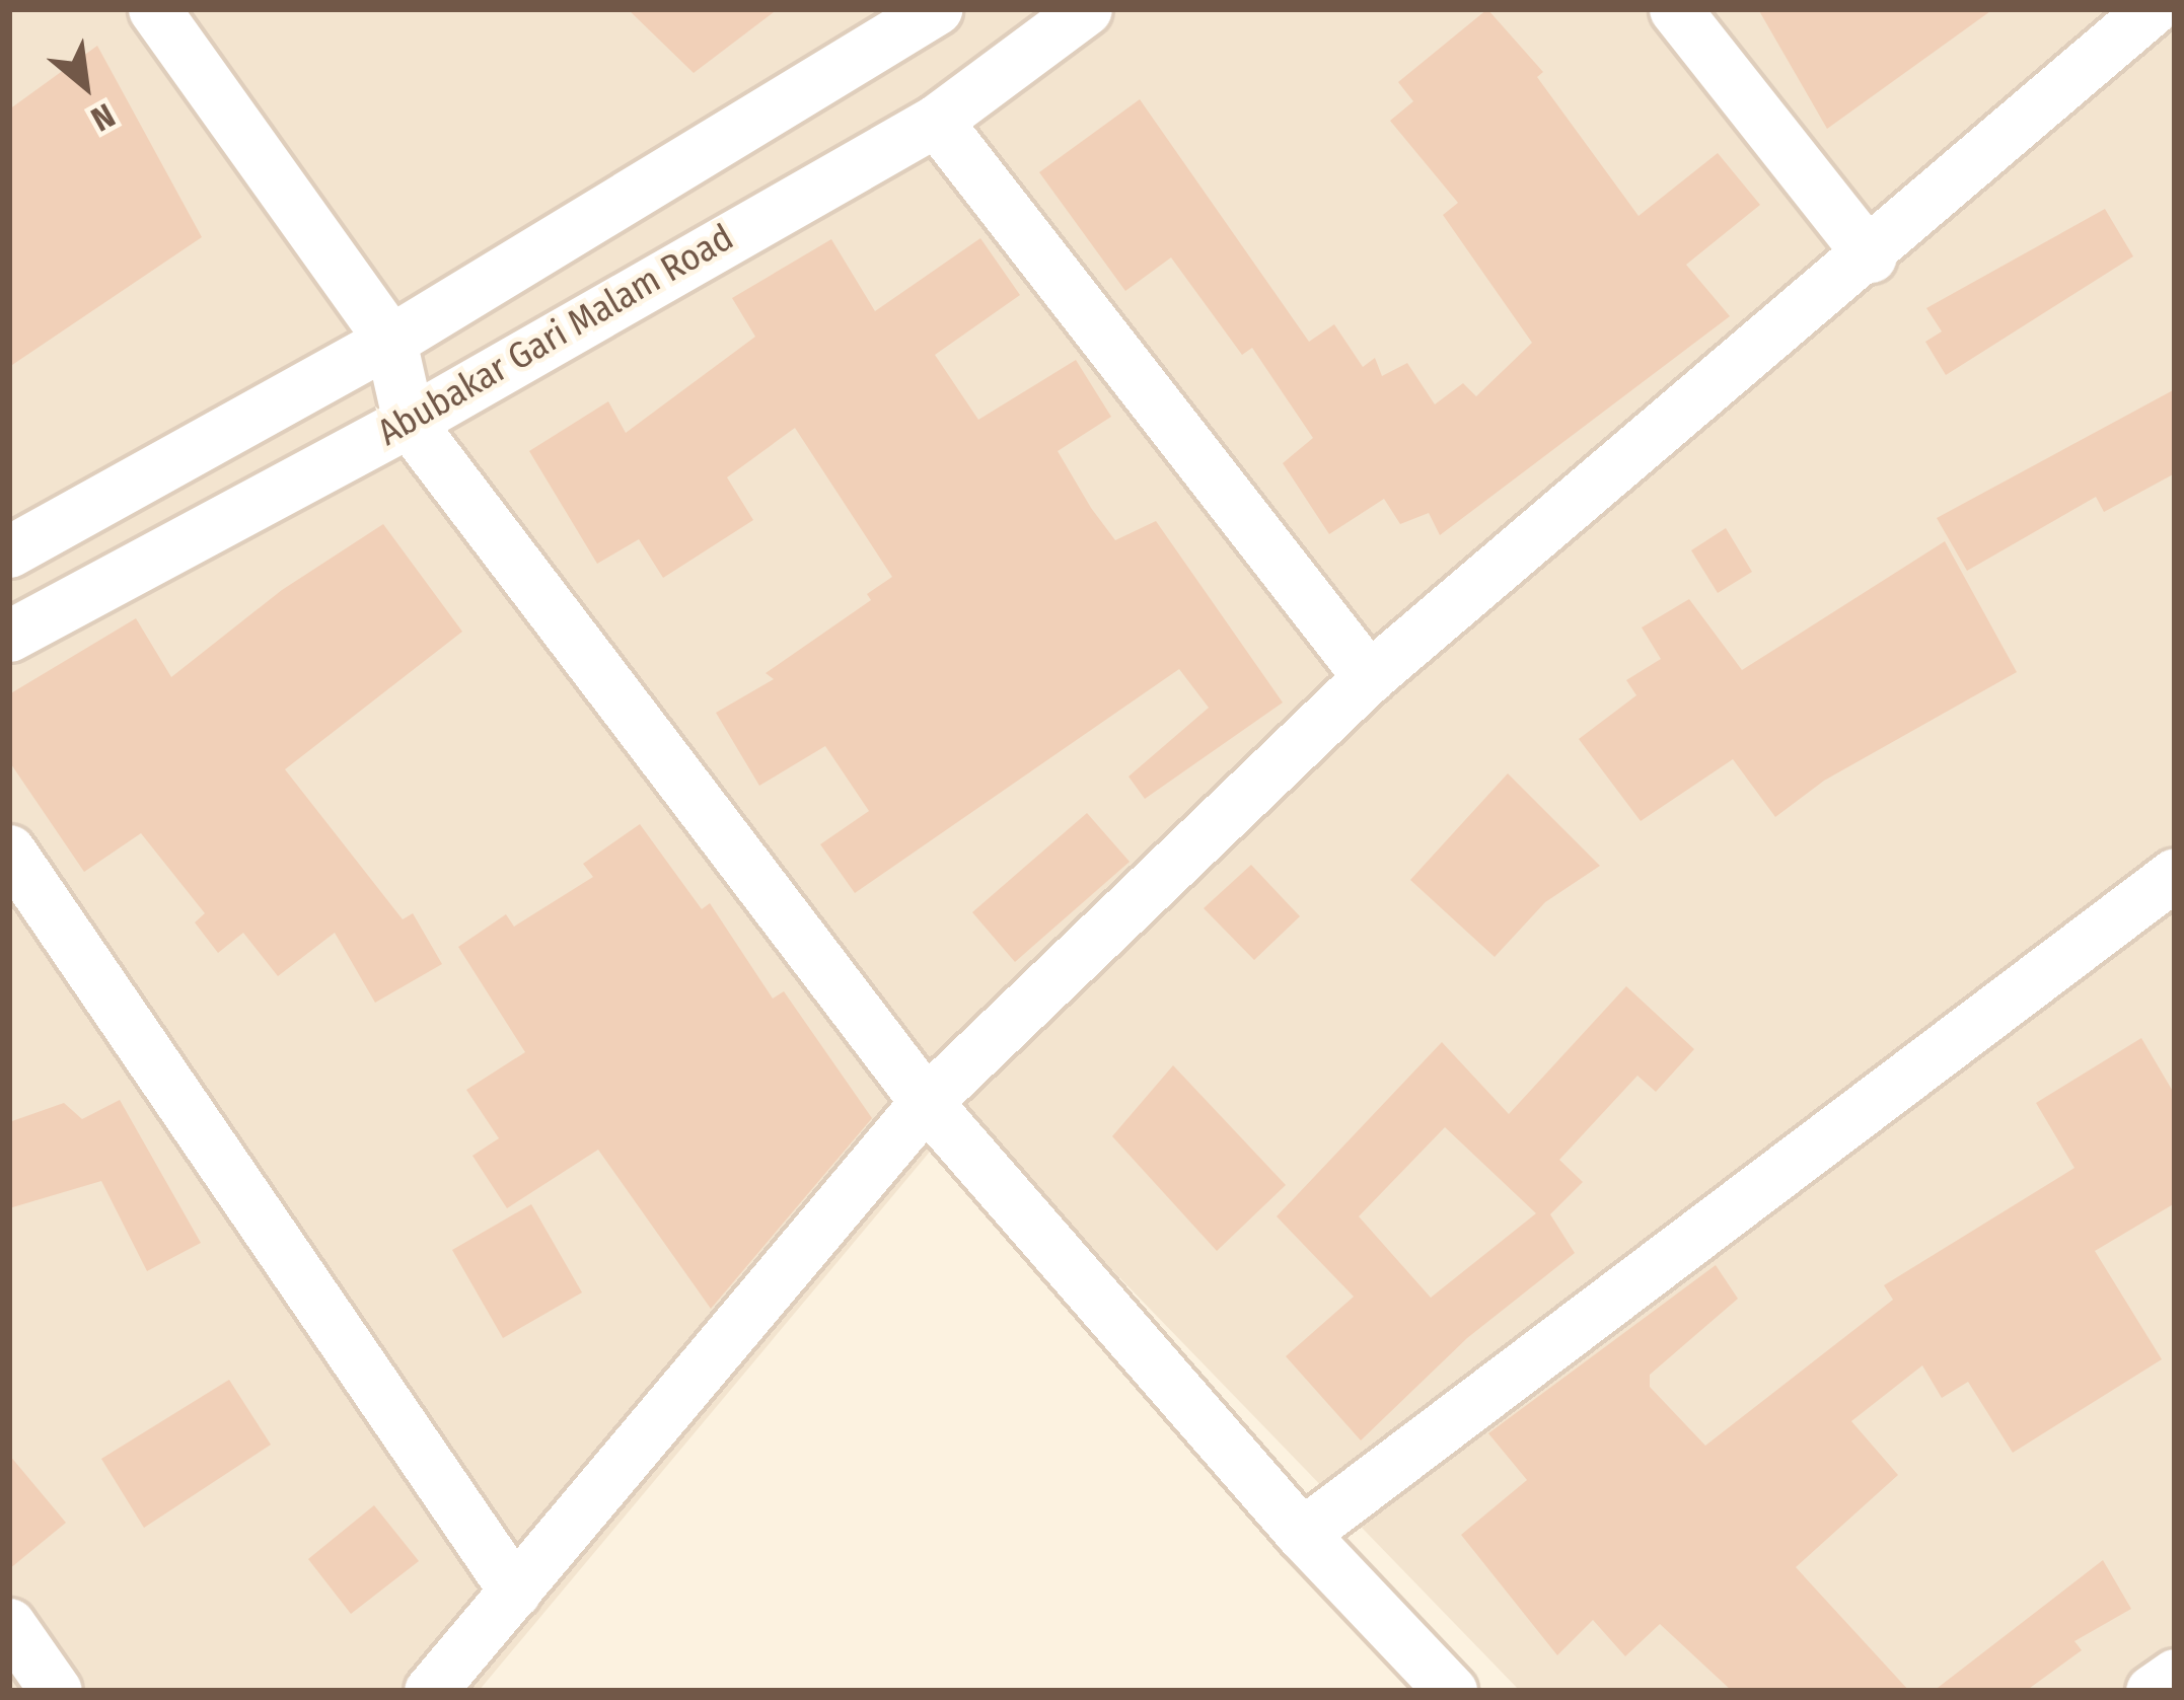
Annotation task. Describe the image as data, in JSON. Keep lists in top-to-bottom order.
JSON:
{
  "streets": {
    "street": ["Abubakar Gari Malam Road"]
  },
  "north": "bottom right"
}
